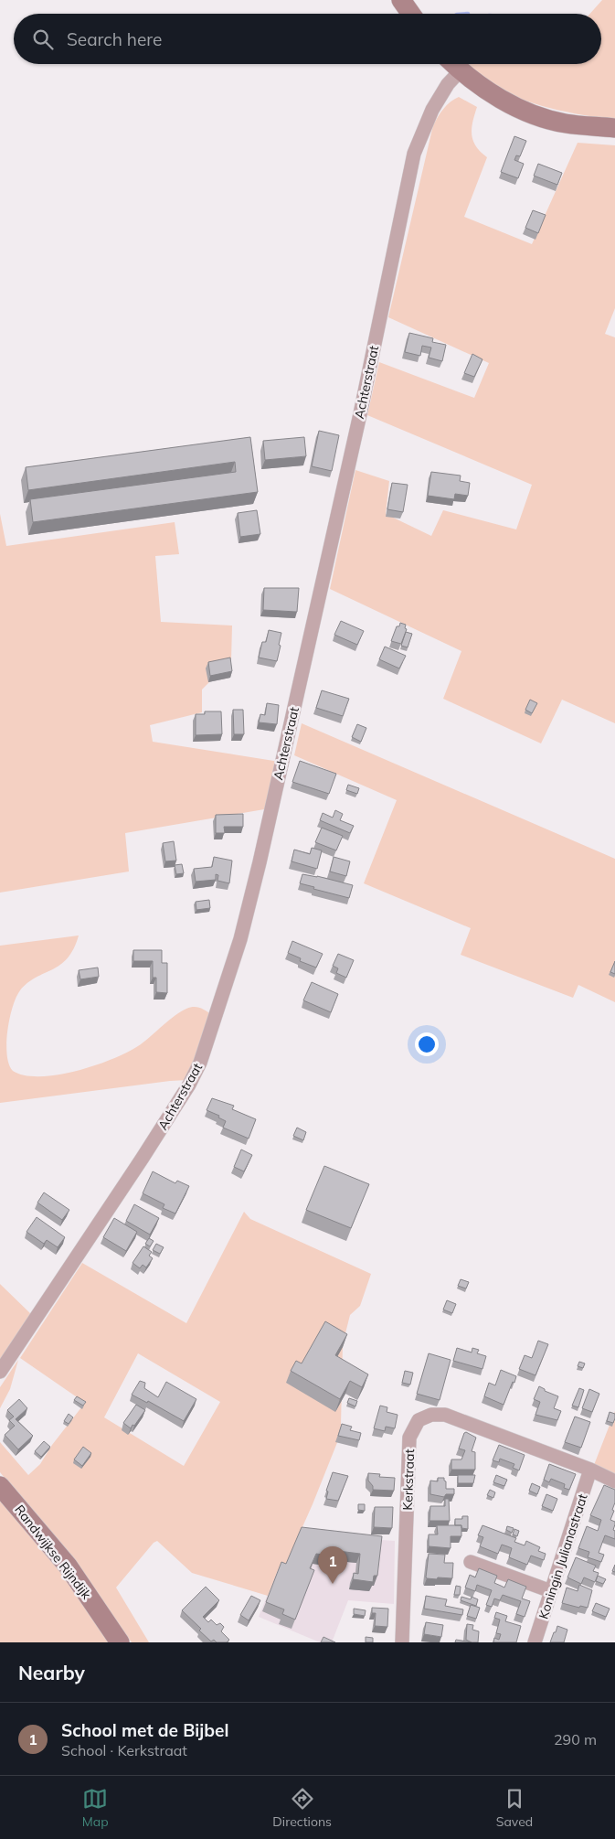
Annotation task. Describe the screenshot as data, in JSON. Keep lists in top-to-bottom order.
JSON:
{
  "streets": {
    "main road": ["Randwijkse Rijndijk"],
    "street": ["Achterstraat", "Kerkstraat", "Koningin Julianastraat"]
  },
  "crossings": [
    ["Kerkstraat", "Koningin Julianastraat"]
  ],
  "page": {
    "search": "Search here",
    "pins": "1",
    "heading": "Nearby",
    "list": [
      {
        "mark": "1",
        "name": "School met de Bijbel",
        "note": "School · Kerkstraat",
        "value": "290 m"
      }
    ],
    "nav": ["Map", "Directions", "Saved"]
  }
}
